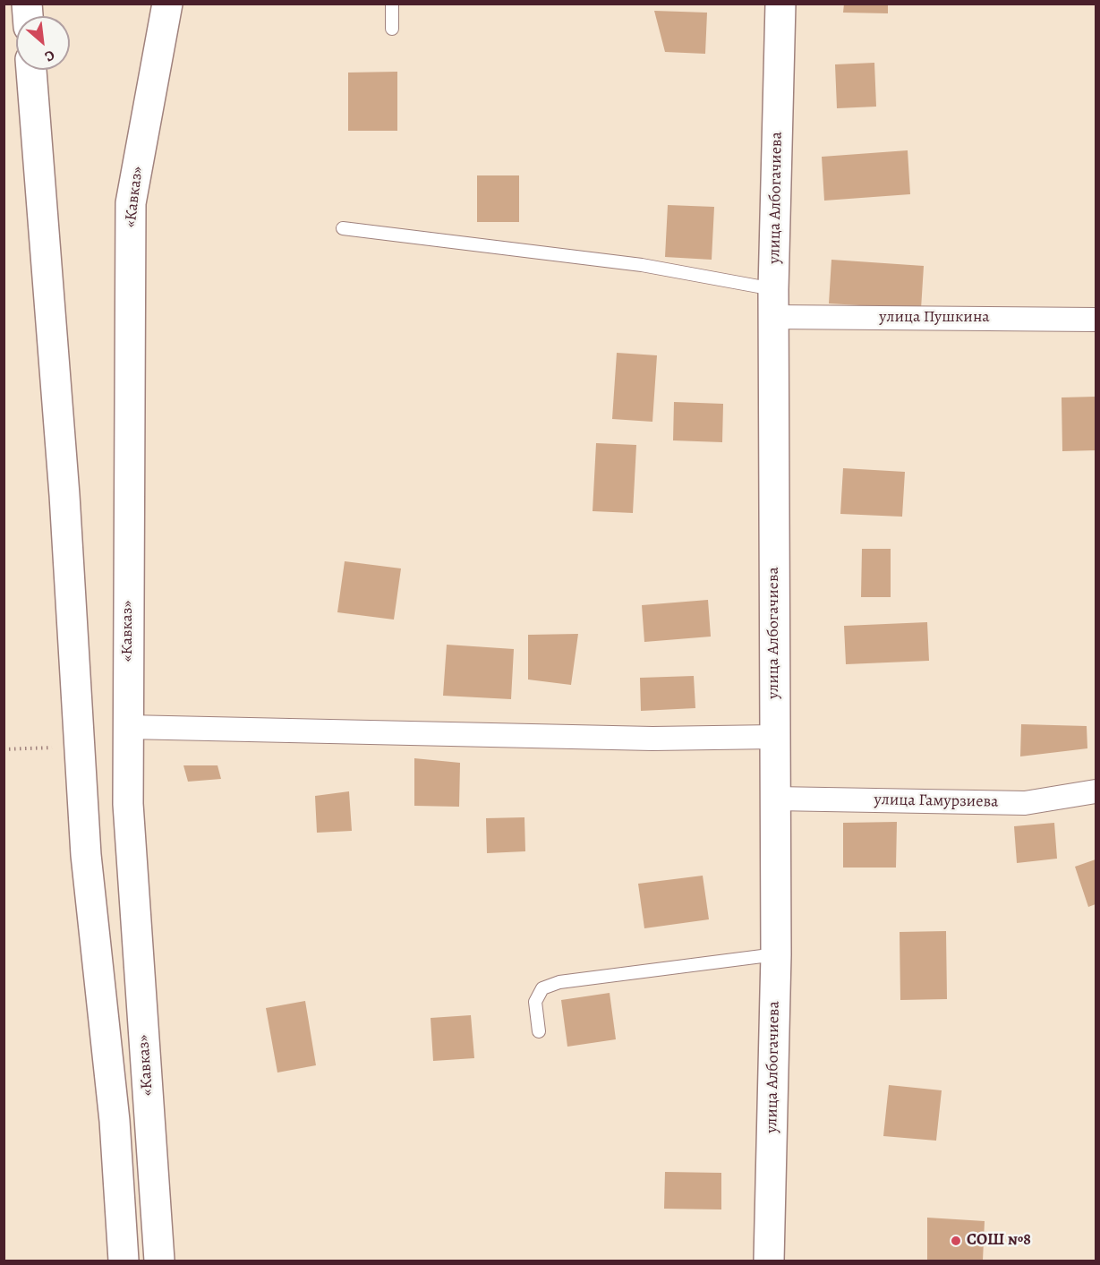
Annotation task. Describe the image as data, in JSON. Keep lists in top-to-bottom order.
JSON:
{
  "streets": {
    "main road": ["«Кавказ»", "улица Албогачиева"],
    "street": ["улица Пушкина", "улица Гамурзиева"]
  },
  "crossings": [
    ["улица Албогачиева", "улица Пушкина"],
    ["улица Албогачиева", "улица Гамурзиева"]
  ],
  "places": ["СОШ №8"],
  "north": "bottom right"
}
